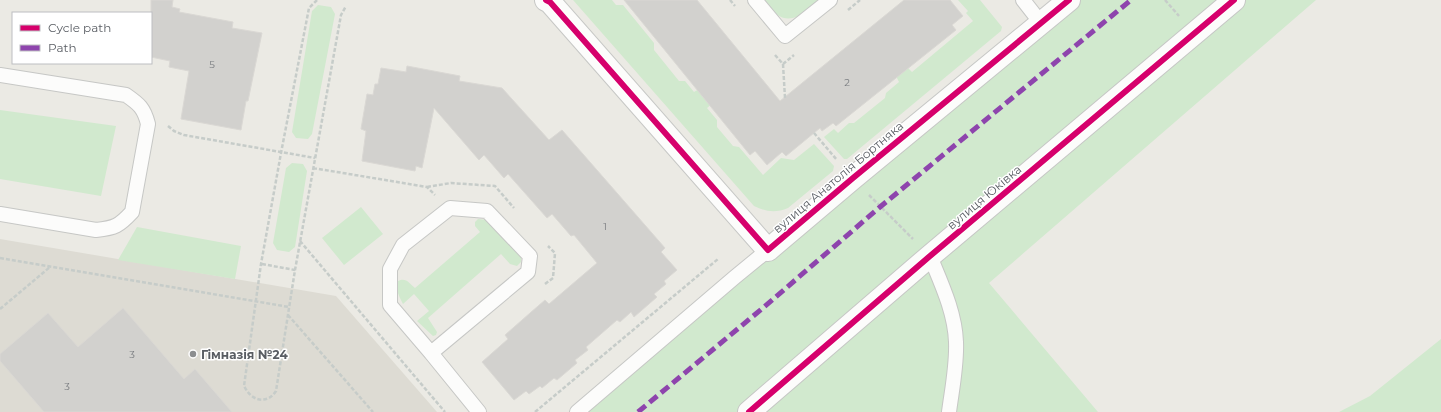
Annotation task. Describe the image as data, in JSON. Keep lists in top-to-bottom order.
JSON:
{
  "streets": {
    "street": ["вулиця Анатолія Бортняка", "вулиця Юківка"]
  },
  "places": ["Гімназія №24"],
  "house_numbers": [
    "5",
    "2",
    "1",
    "3",
    "3"
  ],
  "legend": ["Cycle path", "Path"]
}
